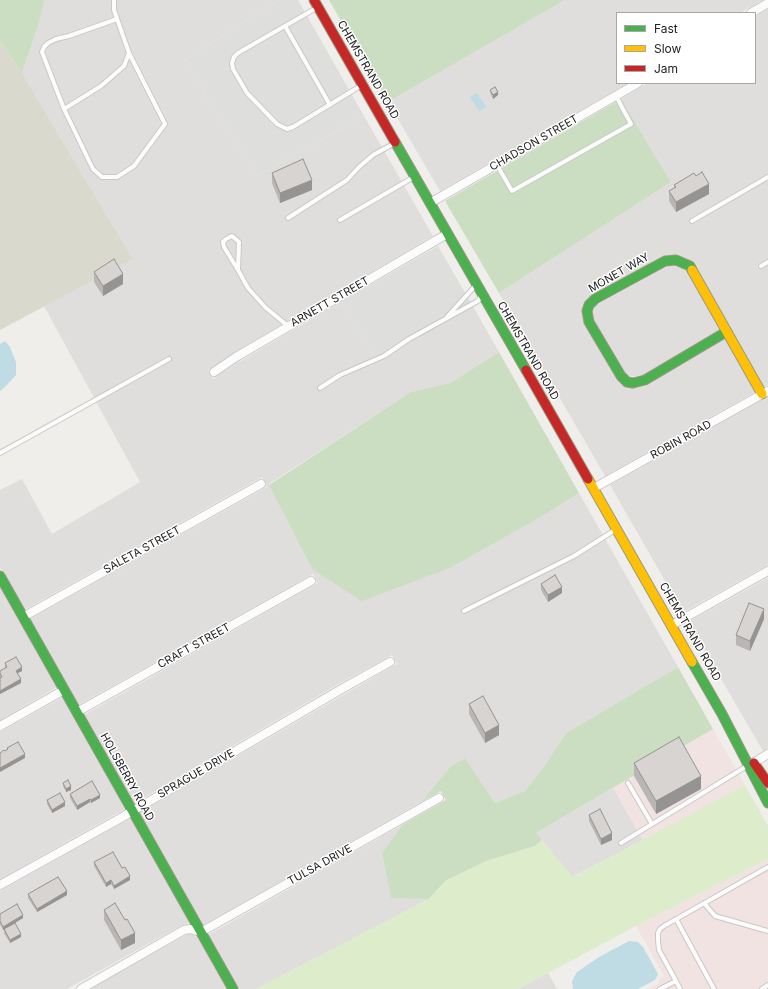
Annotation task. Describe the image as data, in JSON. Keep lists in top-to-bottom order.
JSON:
{
  "streets": {
    "street": [
      "CHEMSTRAND ROAD",
      "CHADSON STREET",
      "MONET WAY",
      "ARNETT STREET",
      "ROBIN ROAD",
      "SALETA STREET",
      "CRAFT STREET",
      "SPRAGUE DRIVE",
      "HOLSBERRY ROAD",
      "TULSA DRIVE"
    ]
  },
  "crossings": [
    ["CHEMSTRAND ROAD", "CHADSON STREET"],
    ["CHEMSTRAND ROAD", "ARNETT STREET"],
    ["CHEMSTRAND ROAD", "ROBIN ROAD"],
    ["MONET WAY", "ROBIN ROAD"],
    ["SALETA STREET", "HOLSBERRY ROAD"],
    ["CRAFT STREET", "HOLSBERRY ROAD"],
    ["SPRAGUE DRIVE", "HOLSBERRY ROAD"],
    ["HOLSBERRY ROAD", "TULSA DRIVE"]
  ],
  "legend": ["Fast", "Slow", "Jam"]
}
